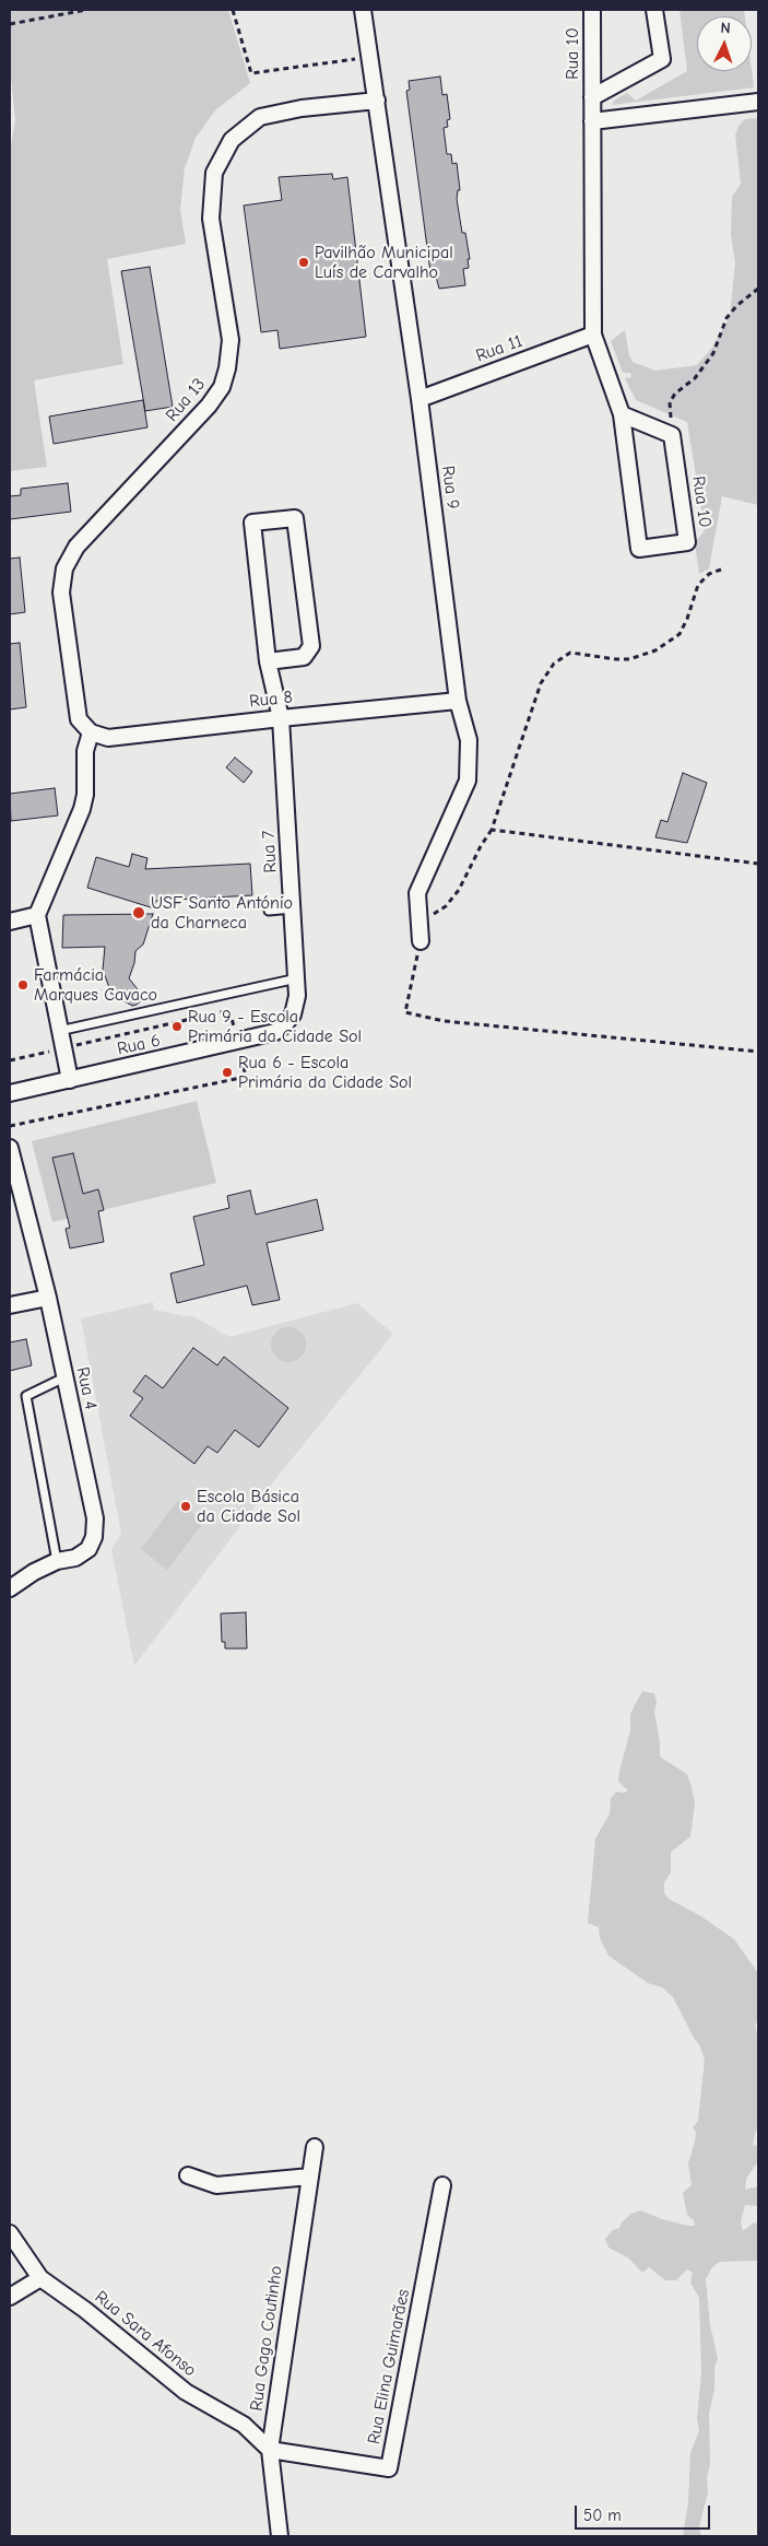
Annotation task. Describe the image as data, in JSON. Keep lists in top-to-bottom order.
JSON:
{
  "streets": {
    "street": [
      "Rua 10",
      "Rua 11",
      "Rua 13",
      "Rua 9",
      "Rua 8",
      "Rua 7",
      "Rua 6",
      "Rua 4",
      "Rua Sara Afonso",
      "Rua Gago Coutinho",
      "Rua Elina Guimarães"
    ]
  },
  "crossings": [
    ["Rua 10", "Rua 11"],
    ["Rua 11", "Rua 9"],
    ["Rua 13", "Rua 9"],
    ["Rua 13", "Rua 8"],
    ["Rua 9", "Rua 8"],
    ["Rua 8", "Rua 7"],
    ["Rua 7", "Rua 6"],
    ["Rua Sara Afonso", "Rua Gago Coutinho"],
    ["Rua Sara Afonso", "Rua Elina Guimarães"],
    ["Rua Gago Coutinho", "Rua Elina Guimarães"]
  ],
  "places": [
    "Pavilhão Municipal Luís de Carvalho",
    "USF Santo António da Charneca",
    "Farmácia Marques Cavaco",
    "Rua 9 - Escola Primária da Cidade Sol",
    "Rua 6 - Escola Primária da Cidade Sol",
    "Escola Básica da Cidade Sol"
  ],
  "scale_bar": "50 m",
  "north": "top"
}
